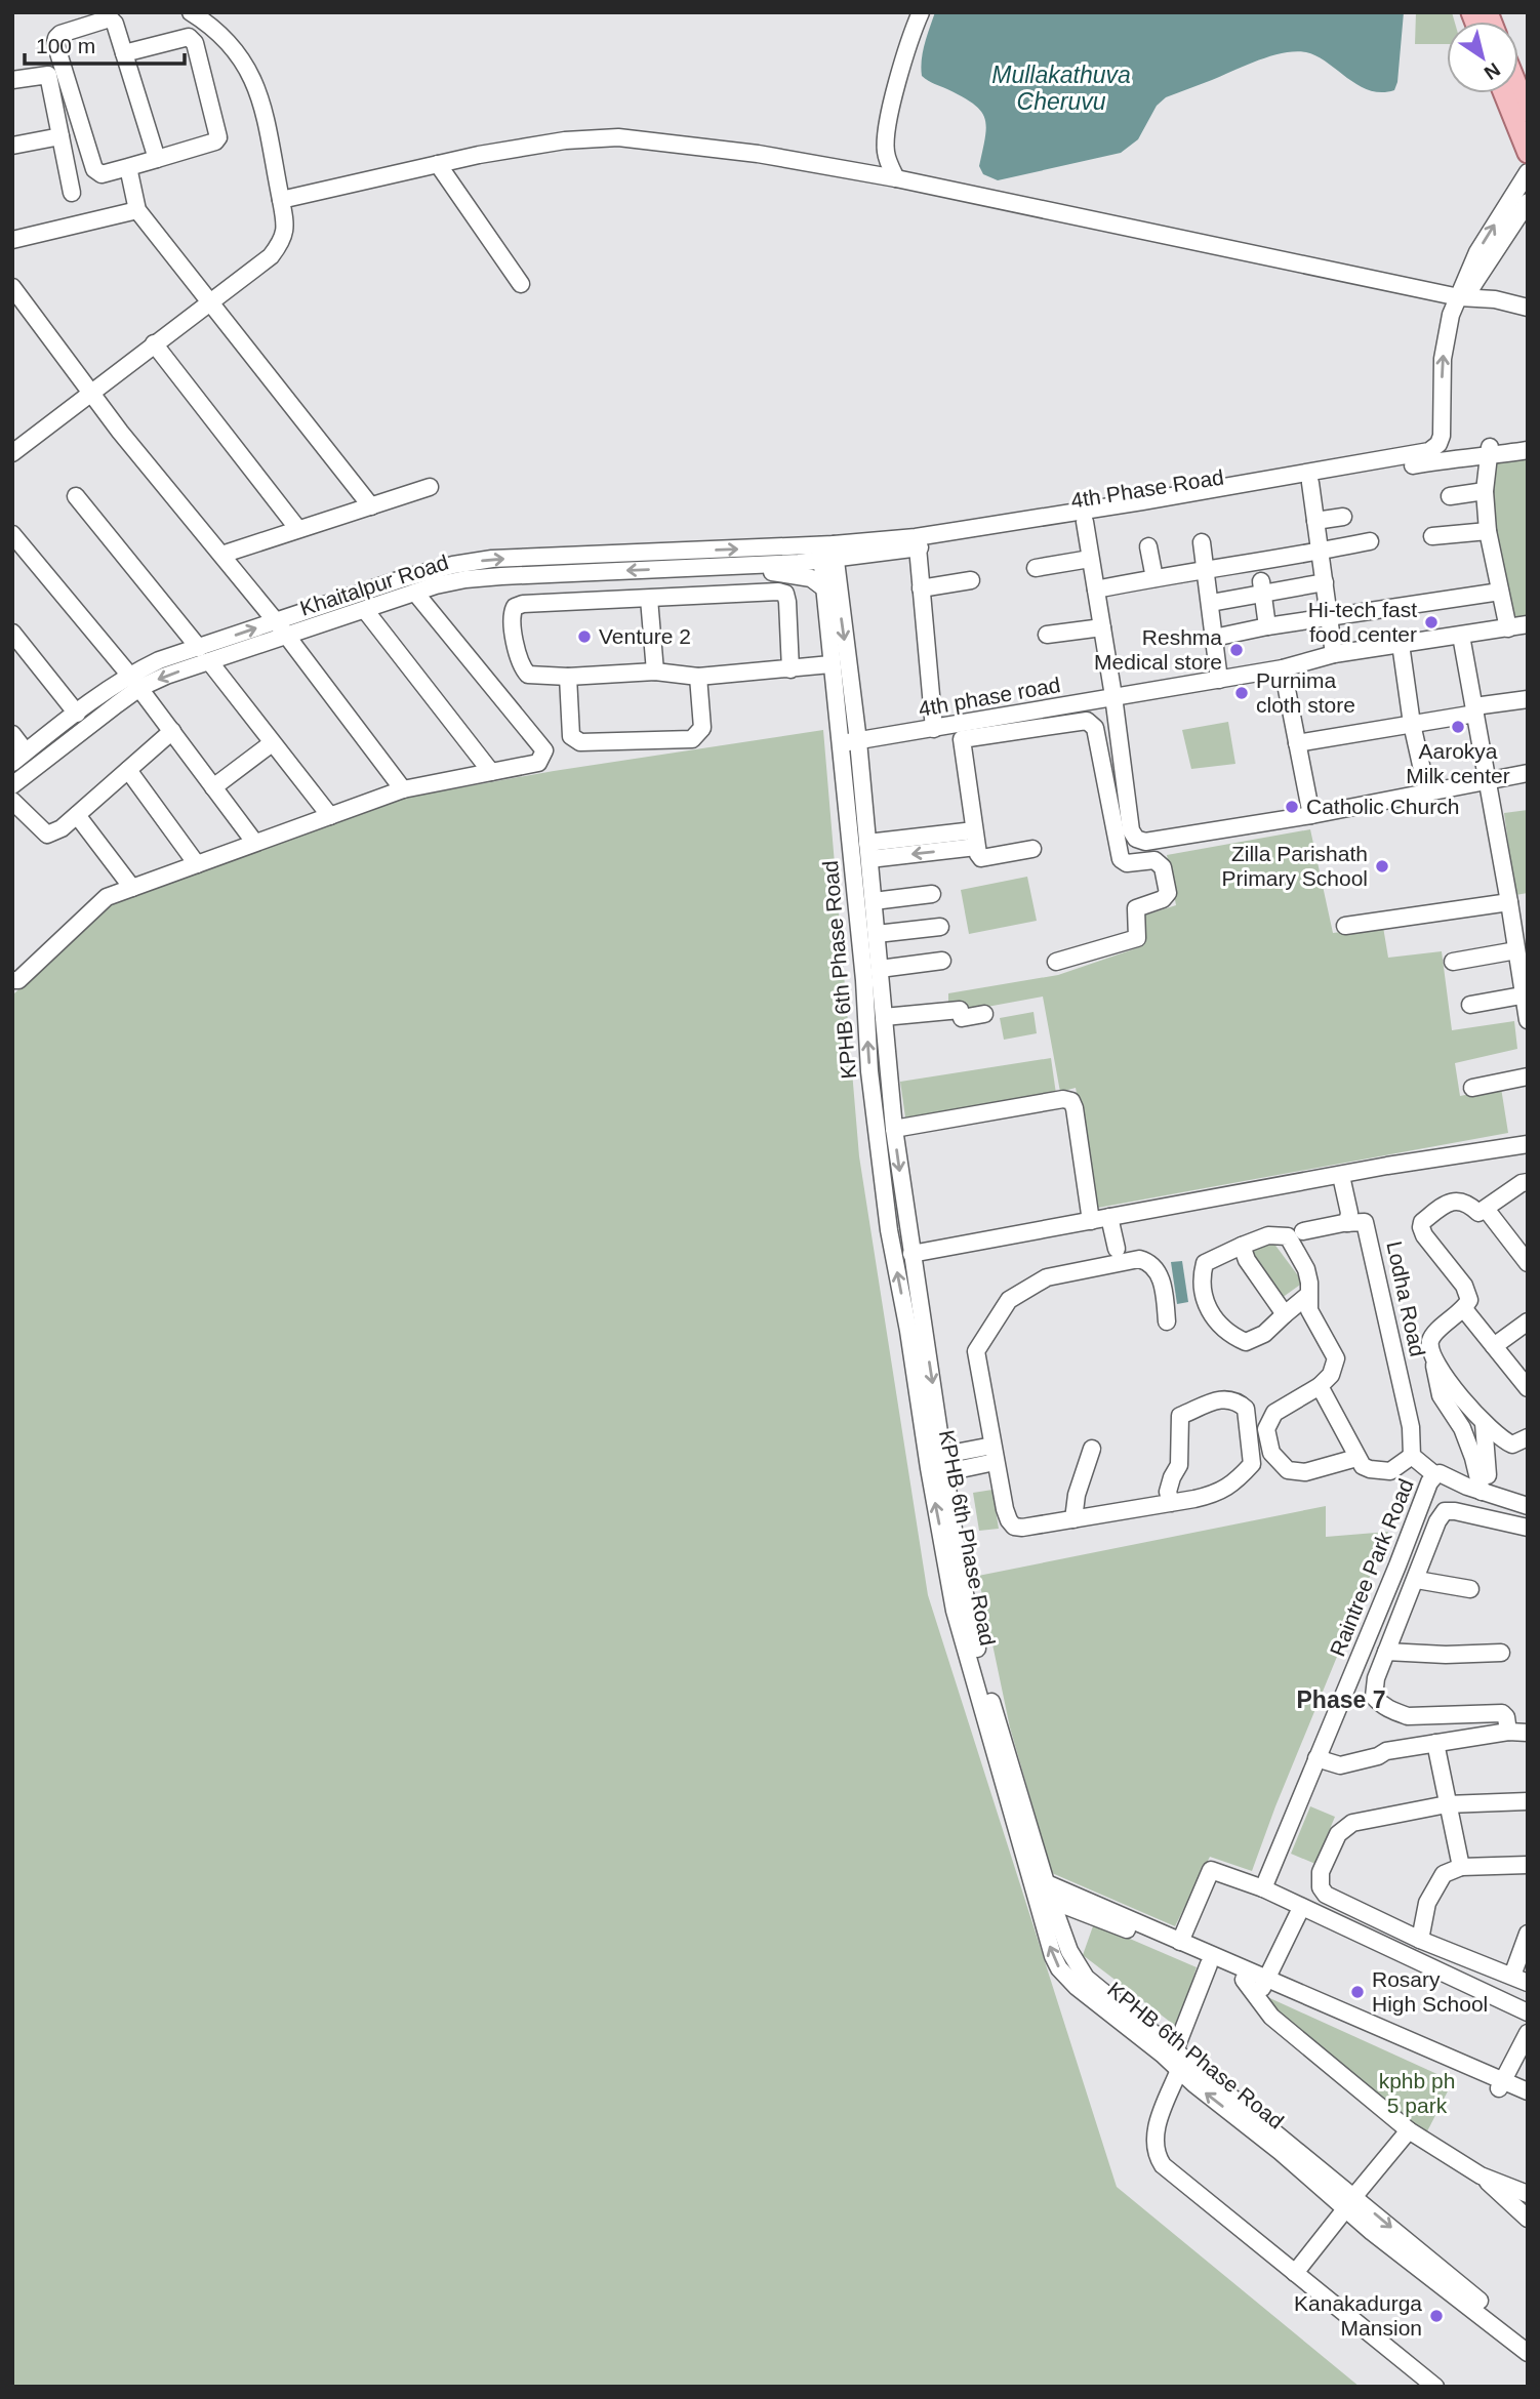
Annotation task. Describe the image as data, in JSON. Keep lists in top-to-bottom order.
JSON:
{
  "streets": {
    "street": [
      "4th Phase Road",
      "Khaitalpur Road",
      "4th phase road",
      "KPHB 6th Phase Road",
      "Lodha Road",
      "Raintree Park Road"
    ]
  },
  "crossings": [
    ["4th Phase Road", "Khaitalpur Road"],
    ["4th Phase Road", "KPHB 6th Phase Road"],
    ["Khaitalpur Road", "KPHB 6th Phase Road"],
    ["4th phase road", "KPHB 6th Phase Road"]
  ],
  "districts": ["Phase 7"],
  "water": ["Mullakathuva Cheruvu"],
  "parks": ["kphb ph 5 park"],
  "places": [
    "Hi-tech fast food center",
    "Venture 2",
    "Reshma Medical store",
    "Purnima cloth store",
    "Aarokya Milk center",
    "Catholic Church",
    "Zilla Parishath Primary School",
    "Rosary High School",
    "Kanakadurga Mansion"
  ],
  "scale_bar": "100 m",
  "north": "bottom right"
}
